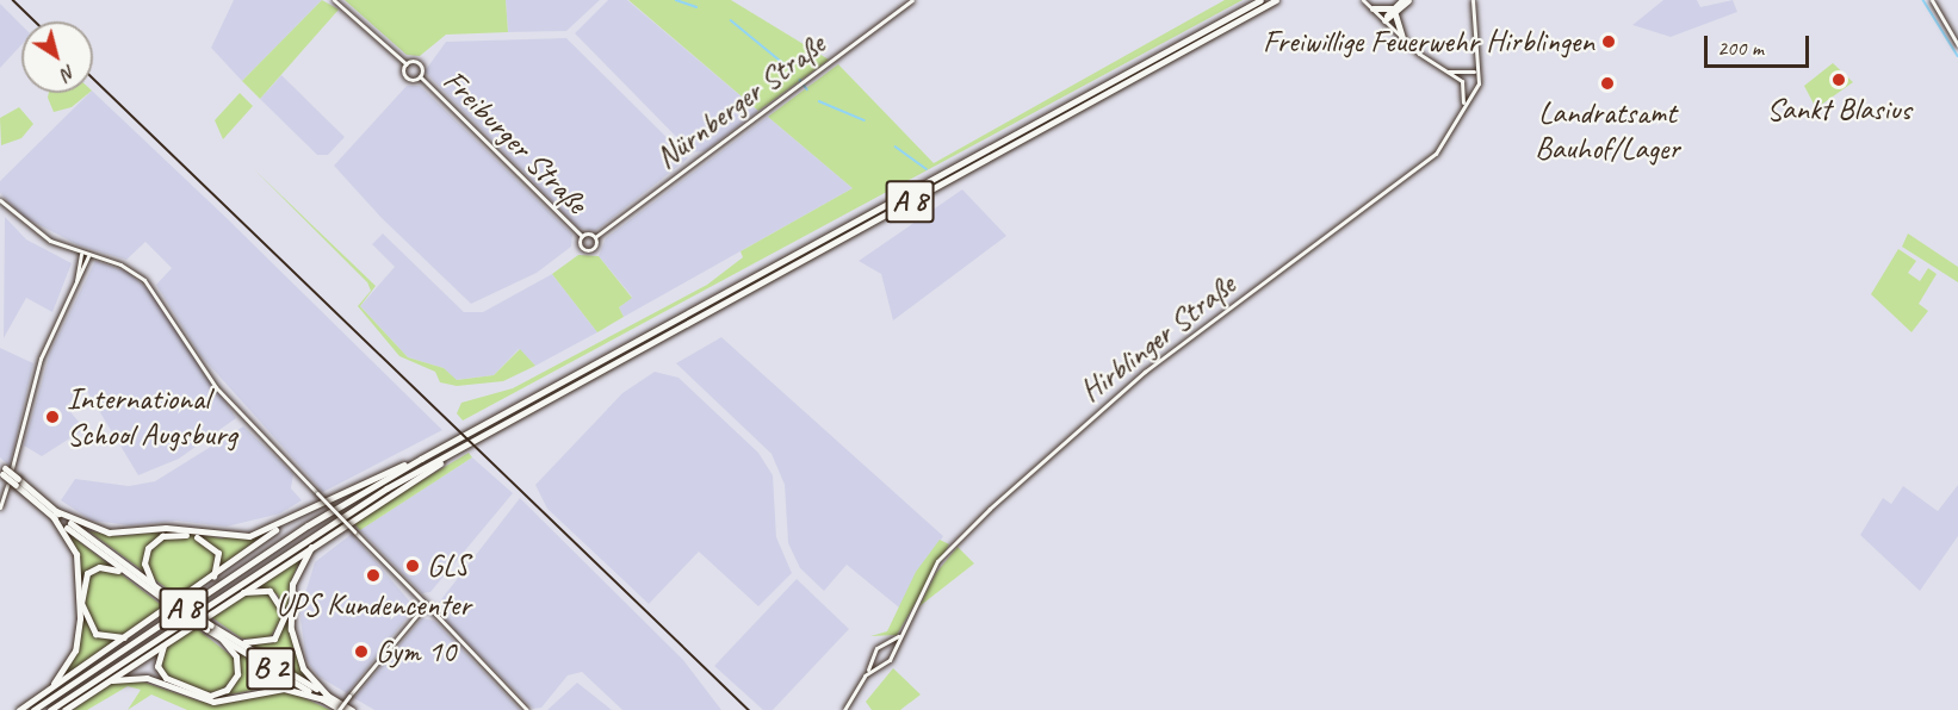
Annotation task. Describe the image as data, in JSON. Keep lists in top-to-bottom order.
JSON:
{
  "streets": {
    "highway": ["A 8", "B 2"],
    "street": ["Nürnberger Straße", "Freiburger Straße", "Hirblinger Straße"]
  },
  "places": [
    "Freiwillige Feuerwehr Hirblingen",
    "Sankt Blasius",
    "Landratsamt Bauhof/Lager",
    "International School Augsburg",
    "GLS",
    "UPS Kundencenter",
    "Gym 10"
  ],
  "scale_bar": "200 m",
  "north": "bottom right"
}
